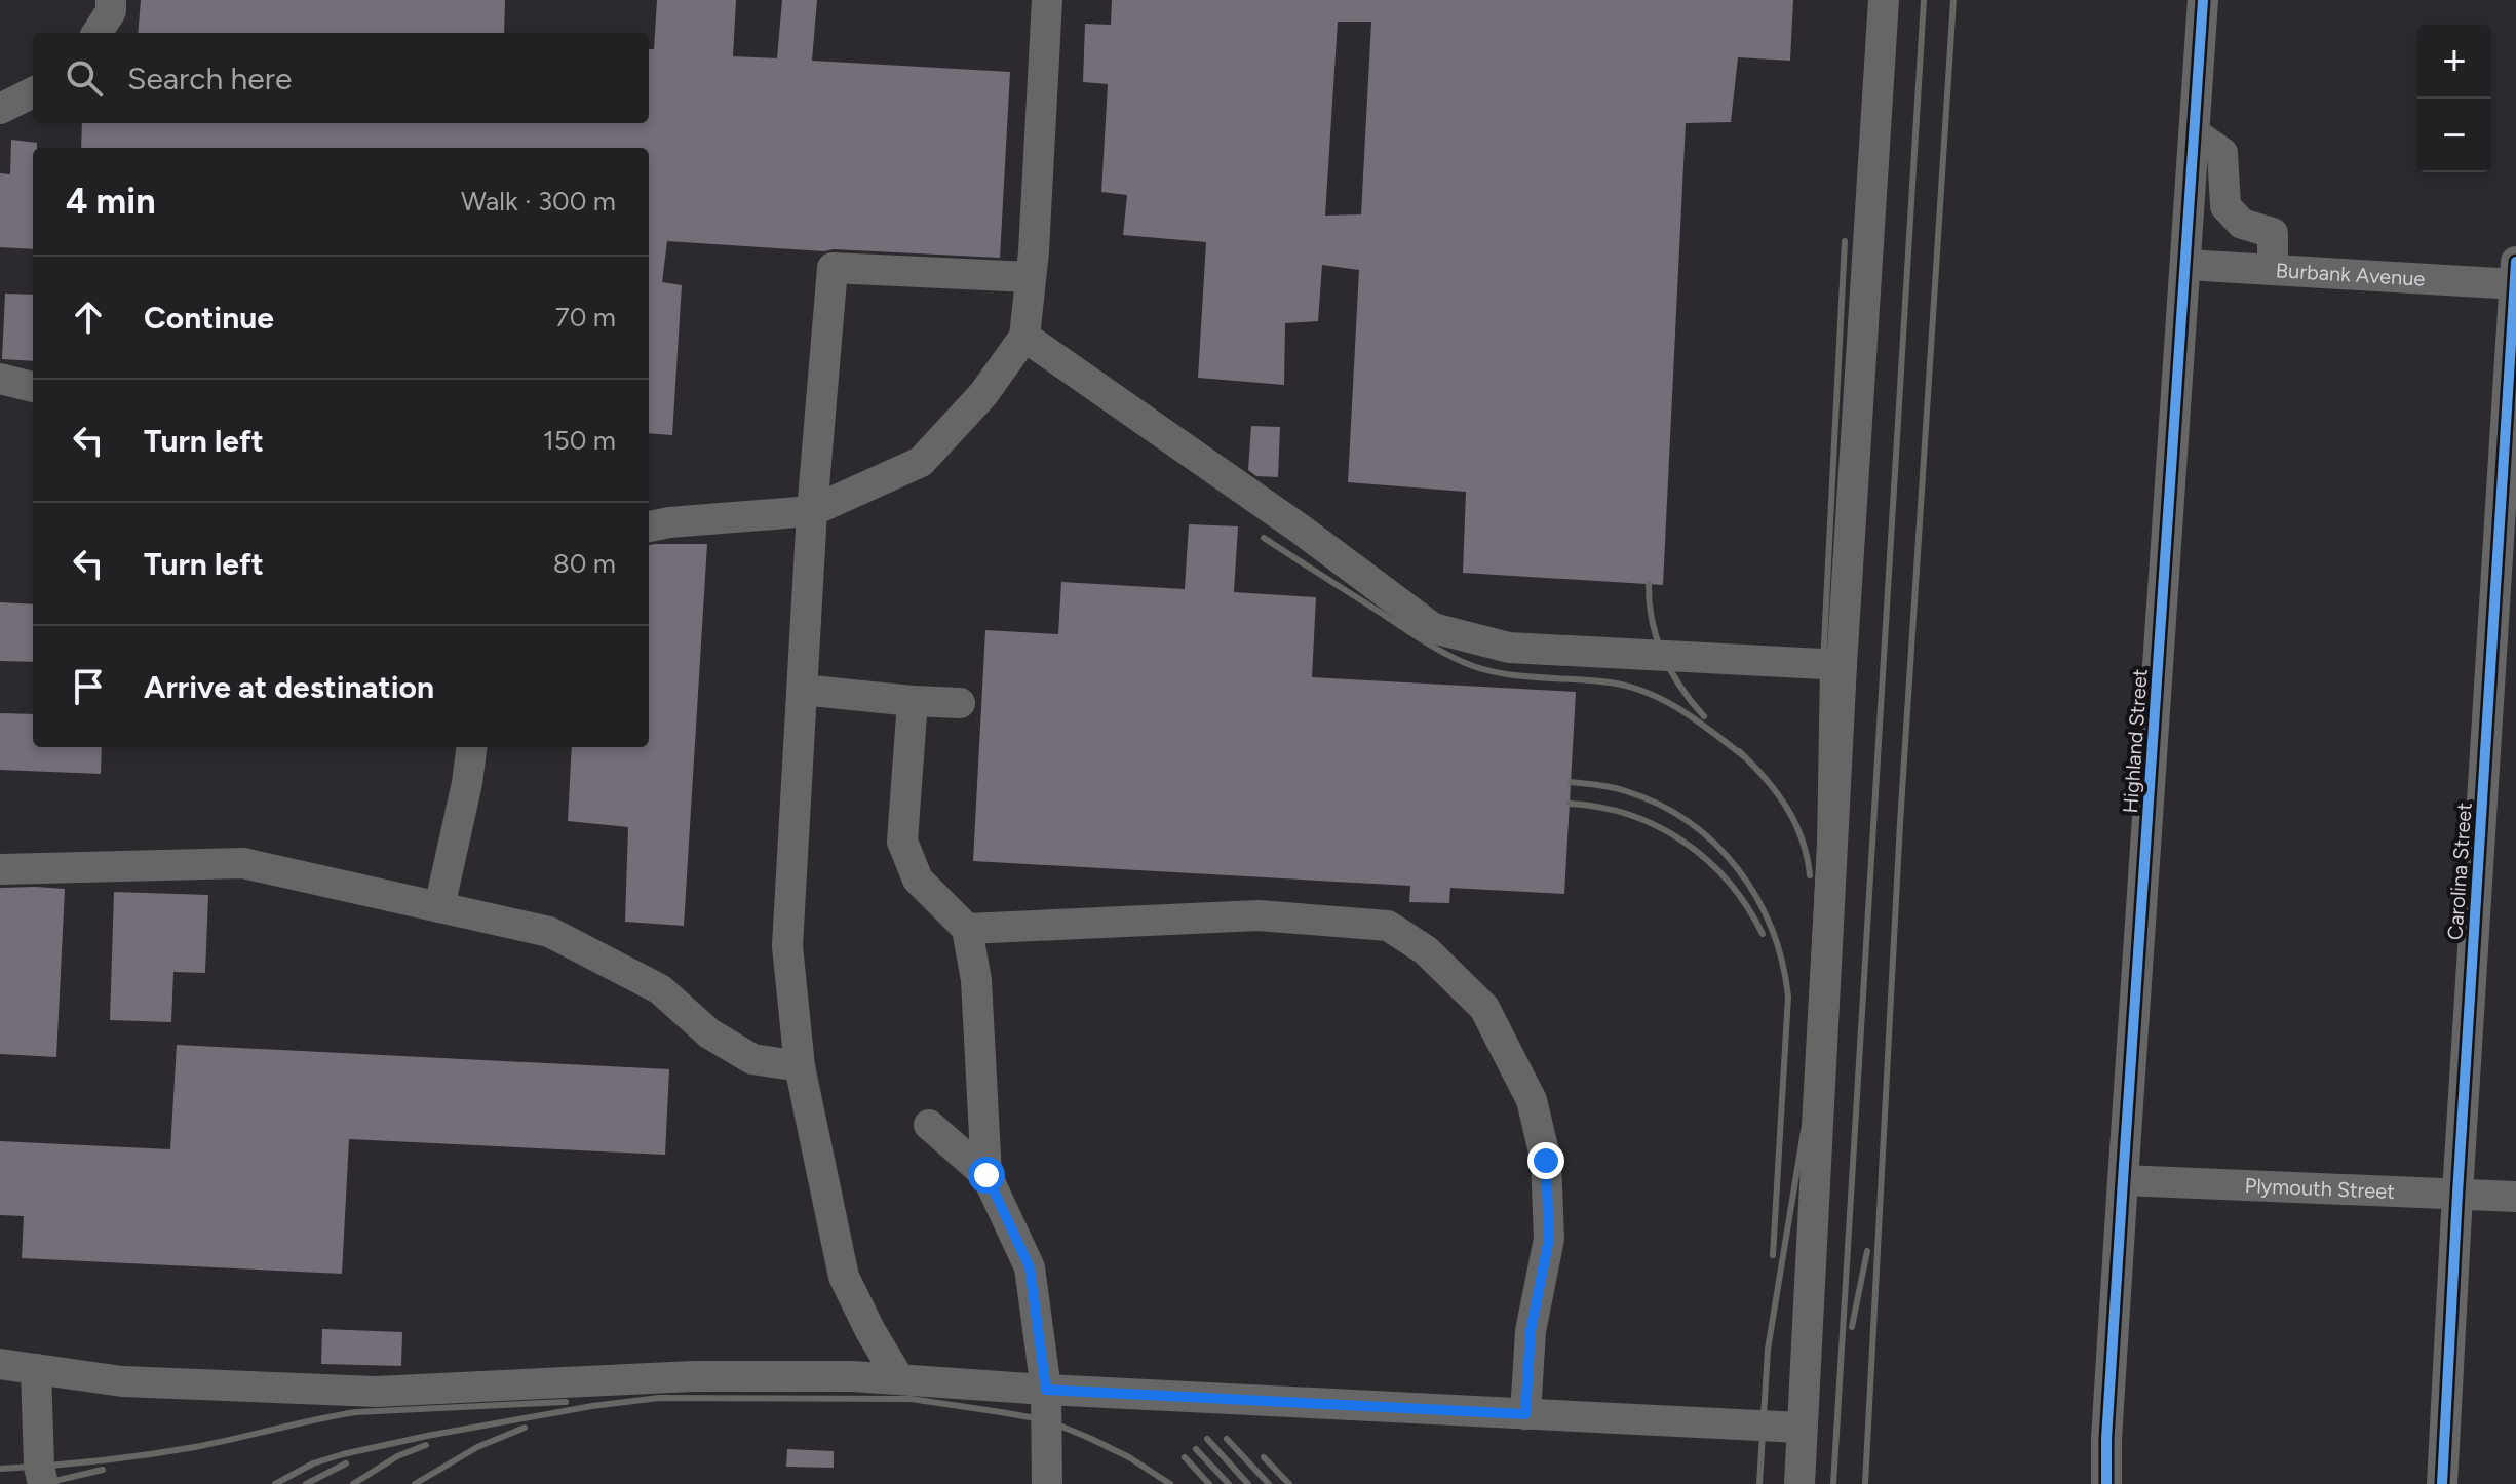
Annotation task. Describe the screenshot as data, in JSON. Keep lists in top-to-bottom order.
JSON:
{
  "streets": {
    "street": [
      "Burbank Avenue",
      "Highland Street",
      "Carolina Street",
      "Plymouth Street"
    ]
  },
  "crossings": [
    ["Burbank Avenue", "Highland Street"],
    ["Burbank Avenue", "Carolina Street"],
    ["Highland Street", "Plymouth Street"],
    ["Carolina Street", "Plymouth Street"]
  ],
  "page": {
    "map_buttons": ["+", "−"],
    "search": "Search here",
    "heading": ["4 min", "Walk · 300 m"],
    "list": [
      ["Continue", "70 m"],
      ["Turn left", "150 m"],
      ["Turn left", "80 m"],
      "Arrive at destination"
    ]
  }
}
